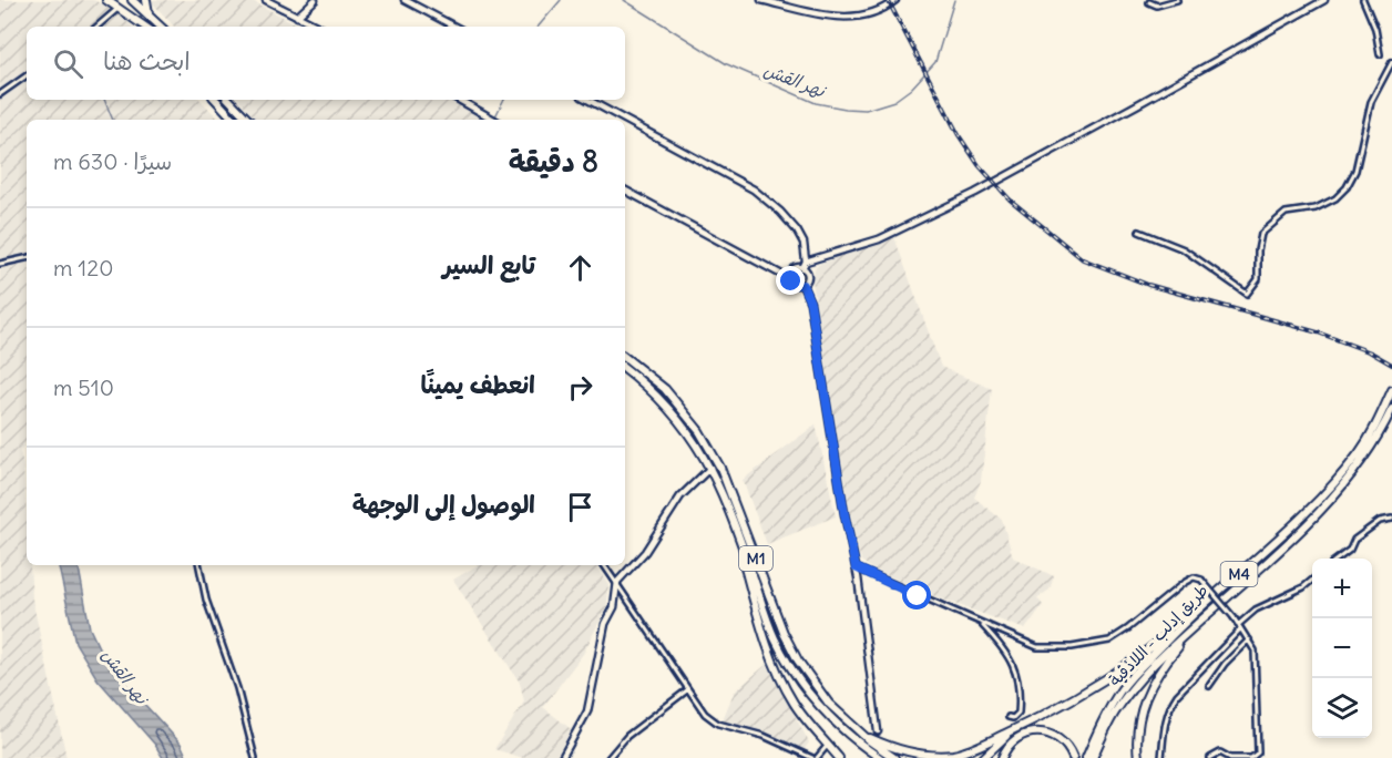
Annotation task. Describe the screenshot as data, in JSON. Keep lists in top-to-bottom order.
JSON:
{
  "streets": {
    "highway": ["M1", "M4", "طريق إدلب - اللاذقية"]
  },
  "water": ["نهر القش"],
  "page": {
    "search": "ابحث هنا",
    "heading": ["8 دقيقة", "سيرًا · 630 m"],
    "list": [
      ["تابع السير", "120 m"],
      ["انعطف يمينًا", "510 m"],
      "الوصول إلى الوجهة"
    ],
    "map_buttons": ["+", "−"]
  }
}
